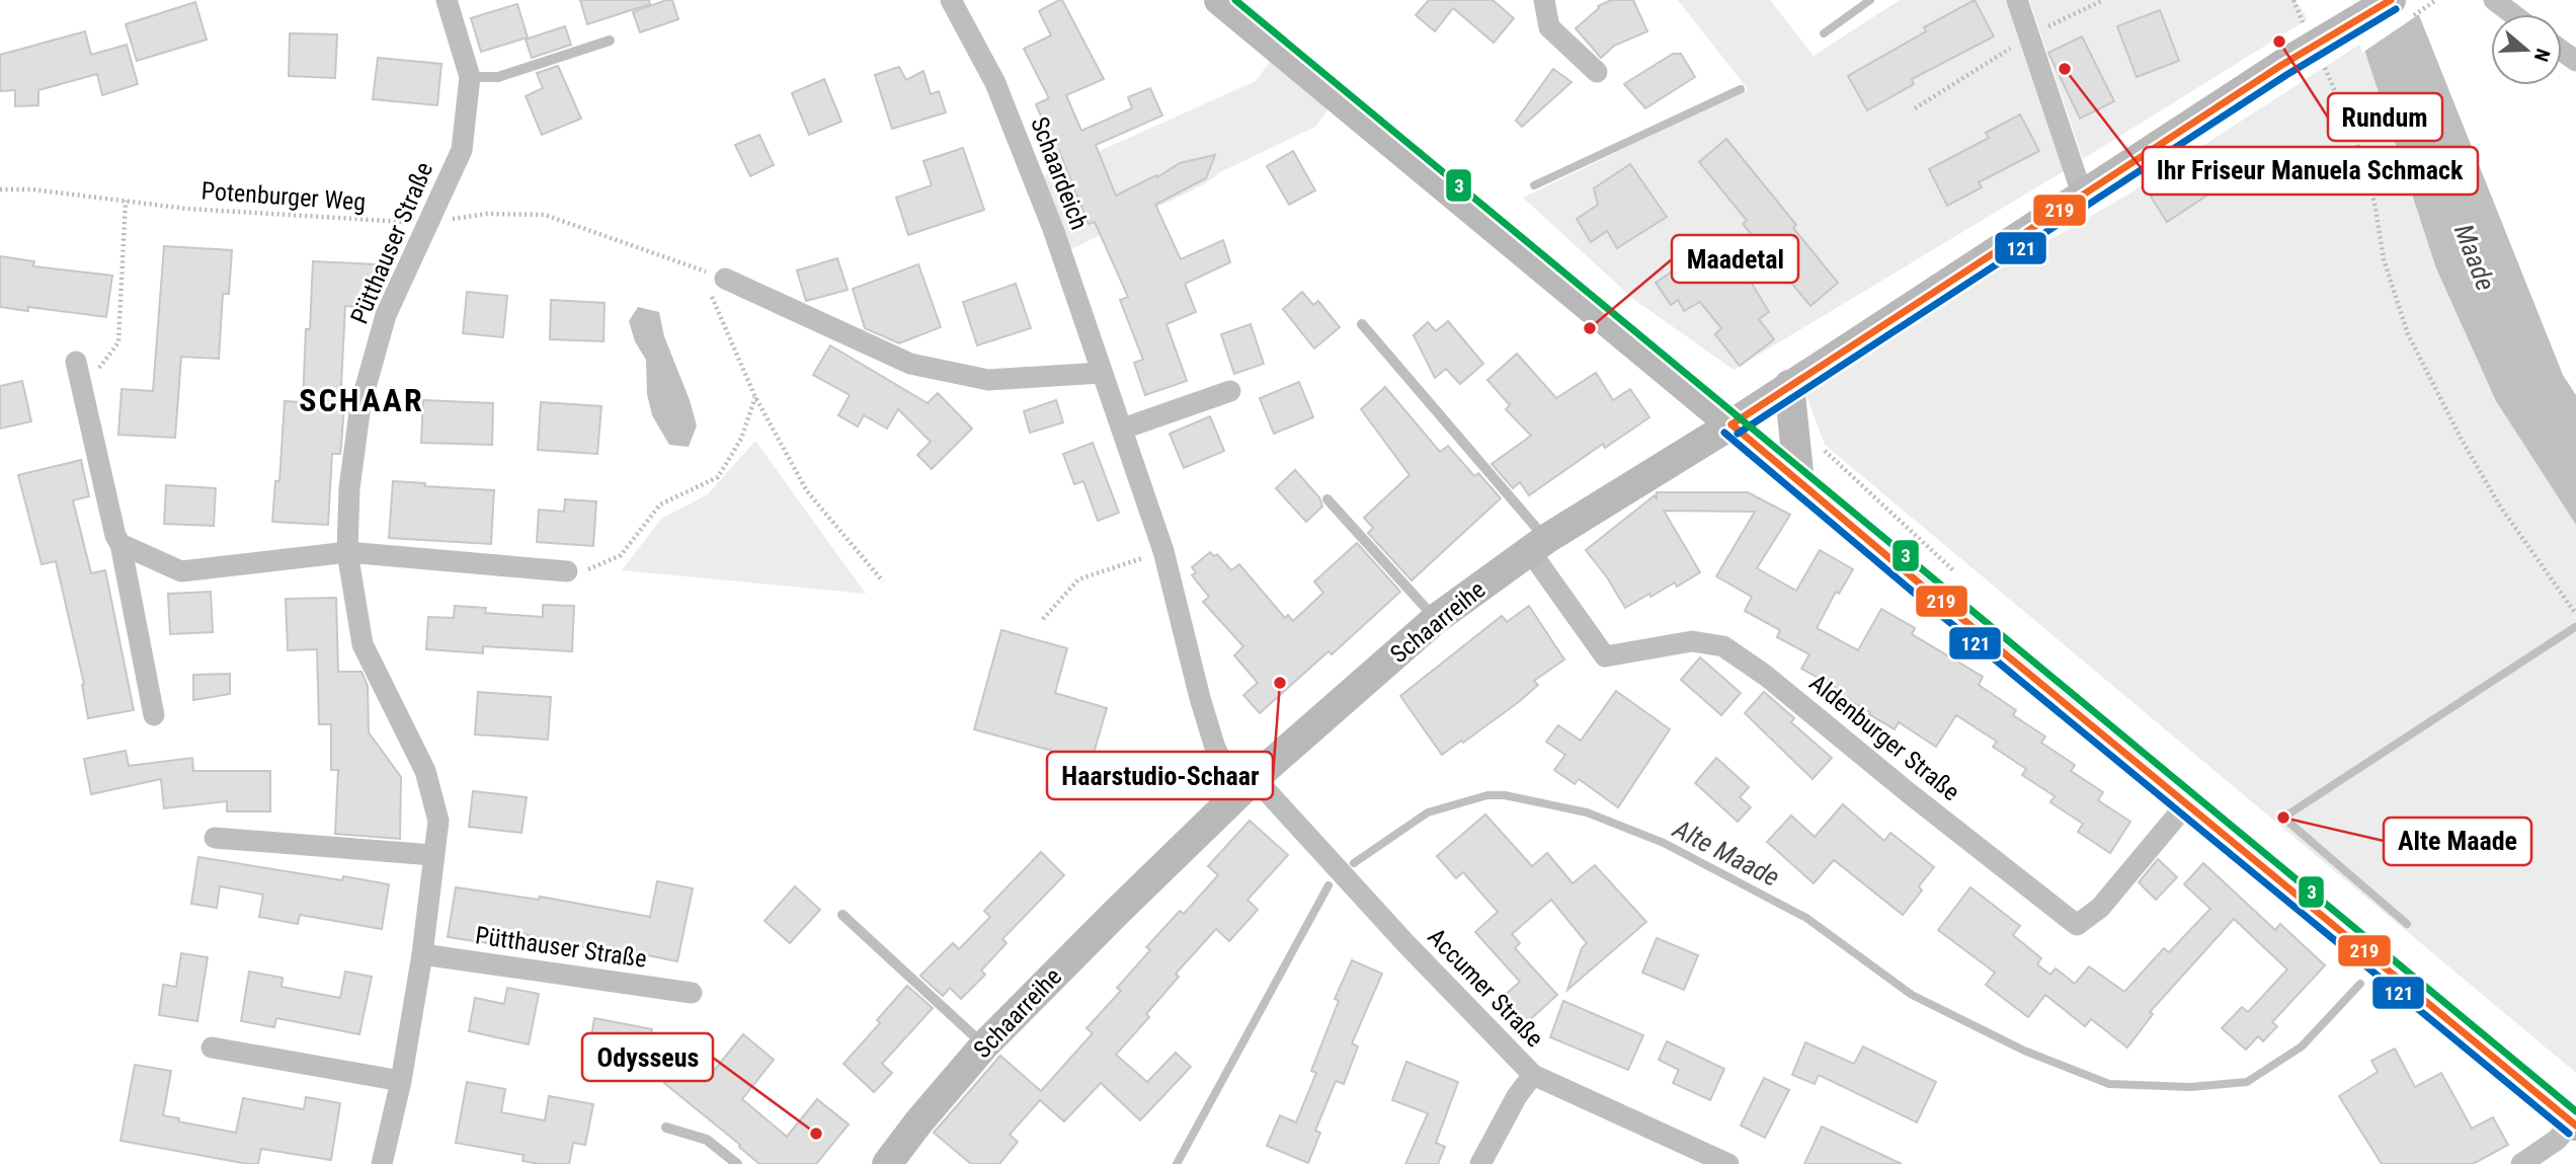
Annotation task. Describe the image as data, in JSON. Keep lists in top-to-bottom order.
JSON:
{
  "streets": {
    "main road": ["Schaarreihe"],
    "street": [
      "Schaardeich",
      "Pütthauser Straße",
      "Aldenburger Straße",
      "Accumer Straße"
    ],
    "path": ["Potenburger Weg"]
  },
  "crossings": [
    ["Schaardeich", "Schaarreihe"],
    ["Schaardeich", "Accumer Straße"],
    ["Potenburger Weg", "Pütthauser Straße"],
    ["Schaarreihe", "Aldenburger Straße"],
    ["Schaarreihe", "Accumer Straße"]
  ],
  "districts": ["SCHAAR"],
  "water": ["Maade", "Alte Maade"],
  "places": [
    "Rundum",
    "Ihr Friseur Manuela Schmack",
    "Maadetal",
    "Haarstudio-Schaar",
    "Alte Maade",
    "Odysseus"
  ],
  "lines": ["transit line 219", "transit line 3", "transit line 121"],
  "north": "right"
}
